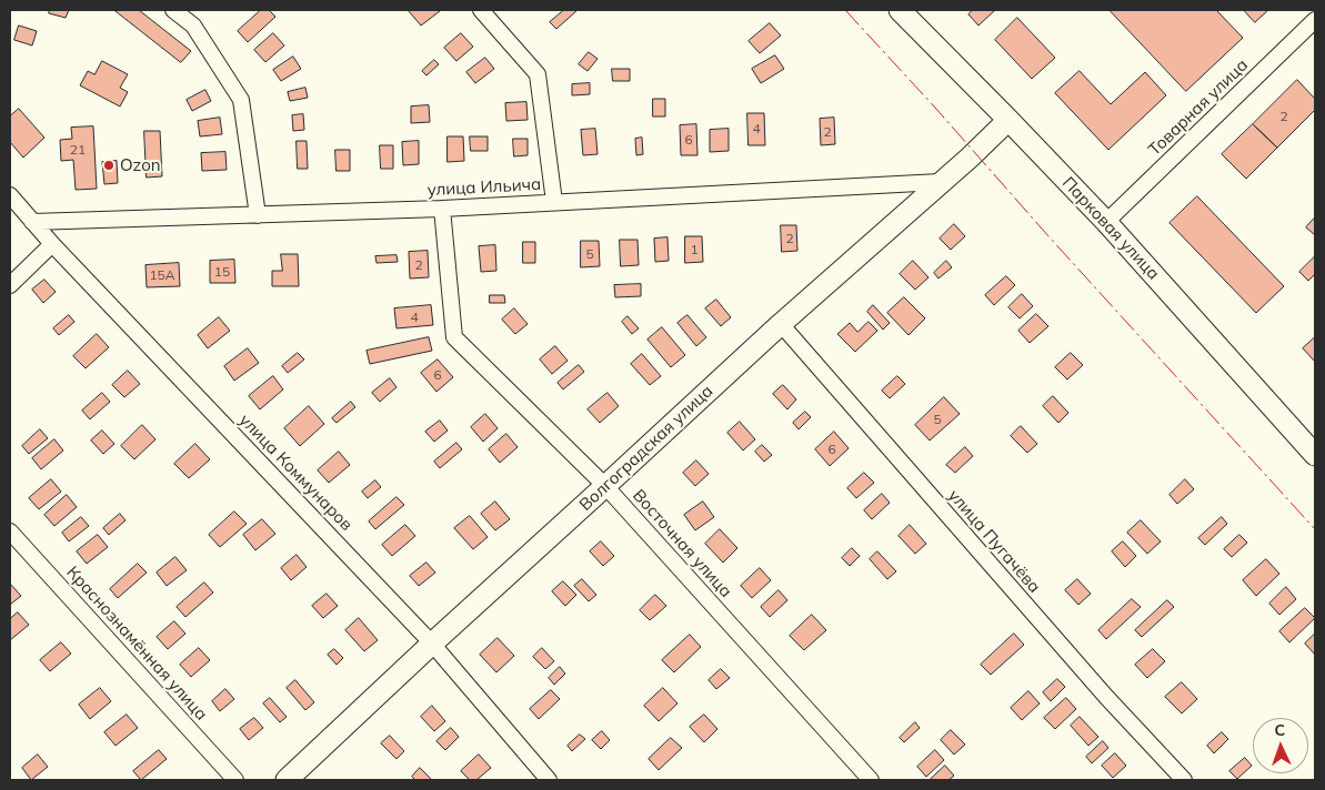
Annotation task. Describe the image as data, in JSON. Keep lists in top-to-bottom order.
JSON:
{
  "streets": {
    "main road": ["Парковая улица", "Волгоградская улица"],
    "street": [
      "Товарная улица",
      "улица Ильича",
      "улица Коммунаров",
      "улица Пугачёва",
      "Восточная улица",
      "Краснознамённая улица"
    ]
  },
  "crossings": [
    ["Товарная улица", "Парковая улица"],
    ["улица Ильича", "Волгоградская улица"],
    ["улица Ильича", "улица Коммунаров"],
    ["улица Ильича", "Восточная улица"],
    ["Парковая улица", "Волгоградская улица"],
    ["Волгоградская улица", "улица Коммунаров"],
    ["Волгоградская улица", "улица Пугачёва"],
    ["Волгоградская улица", "Восточная улица"]
  ],
  "places": ["Ozon"],
  "house_numbers": [
    "2",
    "4",
    "2",
    "6",
    "21",
    "2",
    "1",
    "5",
    "2",
    "15",
    "15А",
    "4",
    "6",
    "5",
    "6"
  ],
  "north": "top"
}
